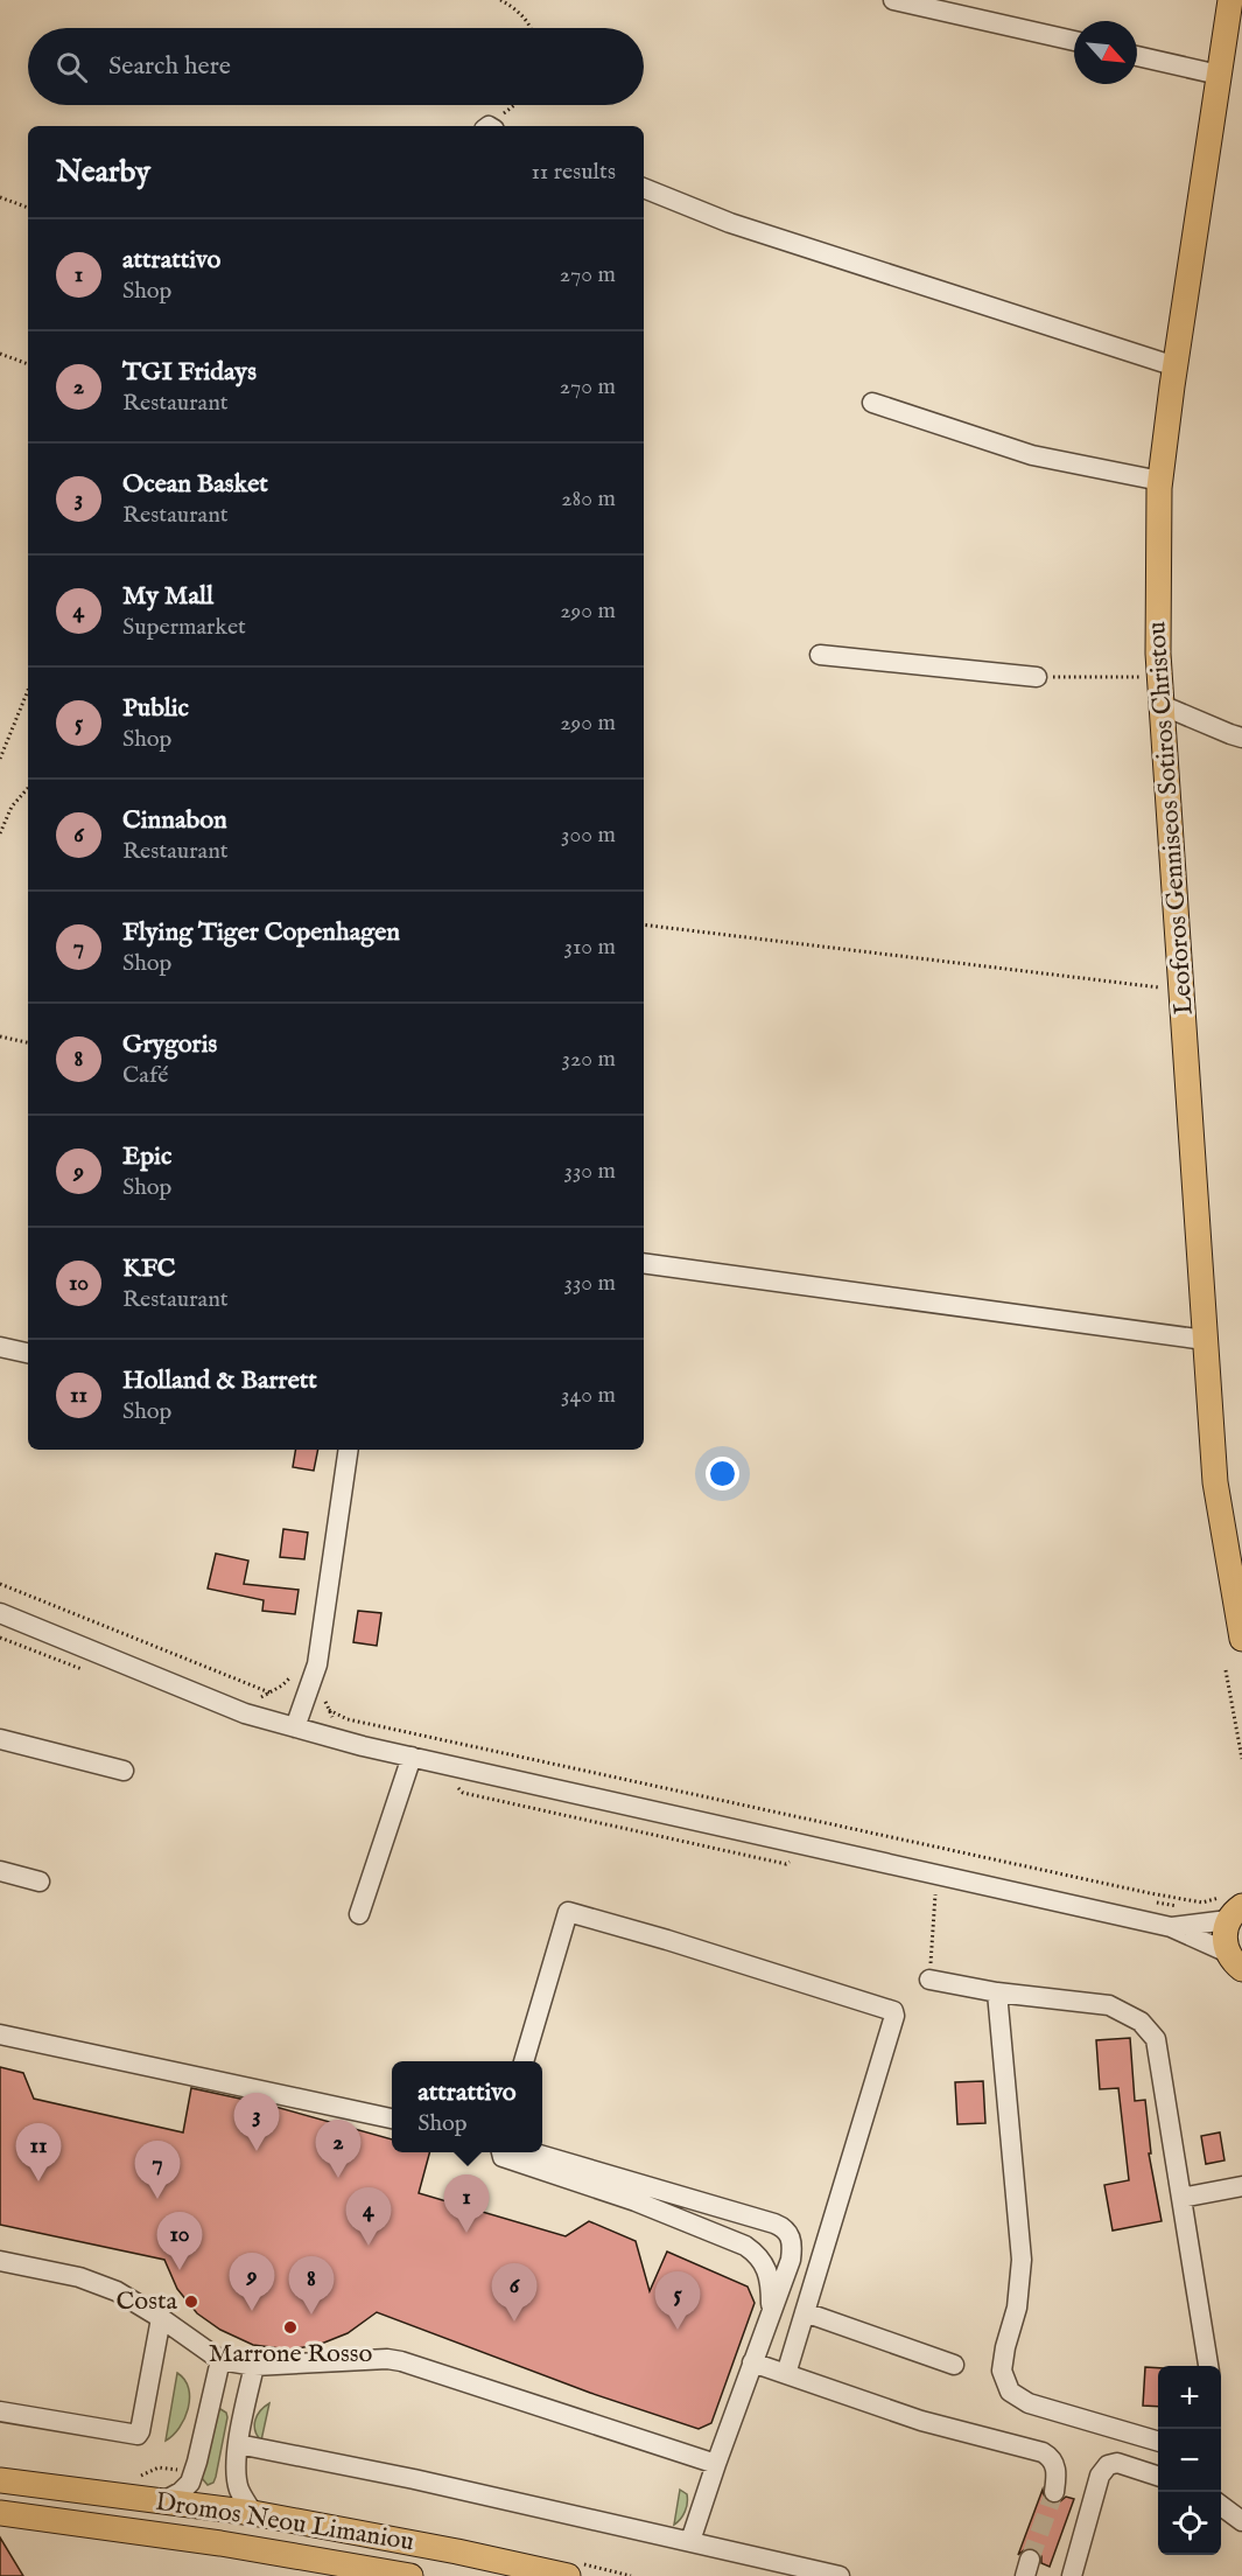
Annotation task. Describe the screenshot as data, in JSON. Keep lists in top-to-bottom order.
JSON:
{
  "streets": {
    "main road": ["Leoforos Genniseos Sotiros Christou", "Dromos Neou Limaniou"]
  },
  "places": ["Costa", "Marrone Rosso"],
  "north": "bottom right",
  "page": {
    "search": "Search here",
    "heading": ["Nearby", "11 results"],
    "list": [
      {
        "mark": "1",
        "name": "attrattivo",
        "note": "Shop",
        "value": "270 m"
      },
      {
        "mark": "2",
        "name": "TGI Fridays",
        "note": "Restaurant",
        "value": "270 m"
      },
      {
        "mark": "3",
        "name": "Ocean Basket",
        "note": "Restaurant",
        "value": "280 m"
      },
      {
        "mark": "4",
        "name": "My Mall",
        "note": "Supermarket",
        "value": "290 m"
      },
      {
        "mark": "5",
        "name": "Public",
        "note": "Shop",
        "value": "290 m"
      },
      {
        "mark": "6",
        "name": "Cinnabon",
        "note": "Restaurant",
        "value": "300 m"
      },
      {
        "mark": "7",
        "name": "Flying Tiger Copenhagen",
        "note": "Shop",
        "value": "310 m"
      },
      {
        "mark": "8",
        "name": "Grygoris",
        "note": "Café",
        "value": "320 m"
      },
      {
        "mark": "9",
        "name": "Epic",
        "note": "Shop",
        "value": "330 m"
      },
      {
        "mark": "10",
        "name": "KFC",
        "note": "Restaurant",
        "value": "330 m"
      },
      {
        "mark": "11",
        "name": "Holland & Barrett",
        "note": "Shop",
        "value": "340 m"
      }
    ],
    "popup": ["attrattivo", "Shop"],
    "pins": [
      "3",
      "2",
      "11",
      "7",
      "1",
      "4",
      "10",
      "9",
      "8",
      "6",
      "5"
    ],
    "map_buttons": ["+", "−"]
  }
}
